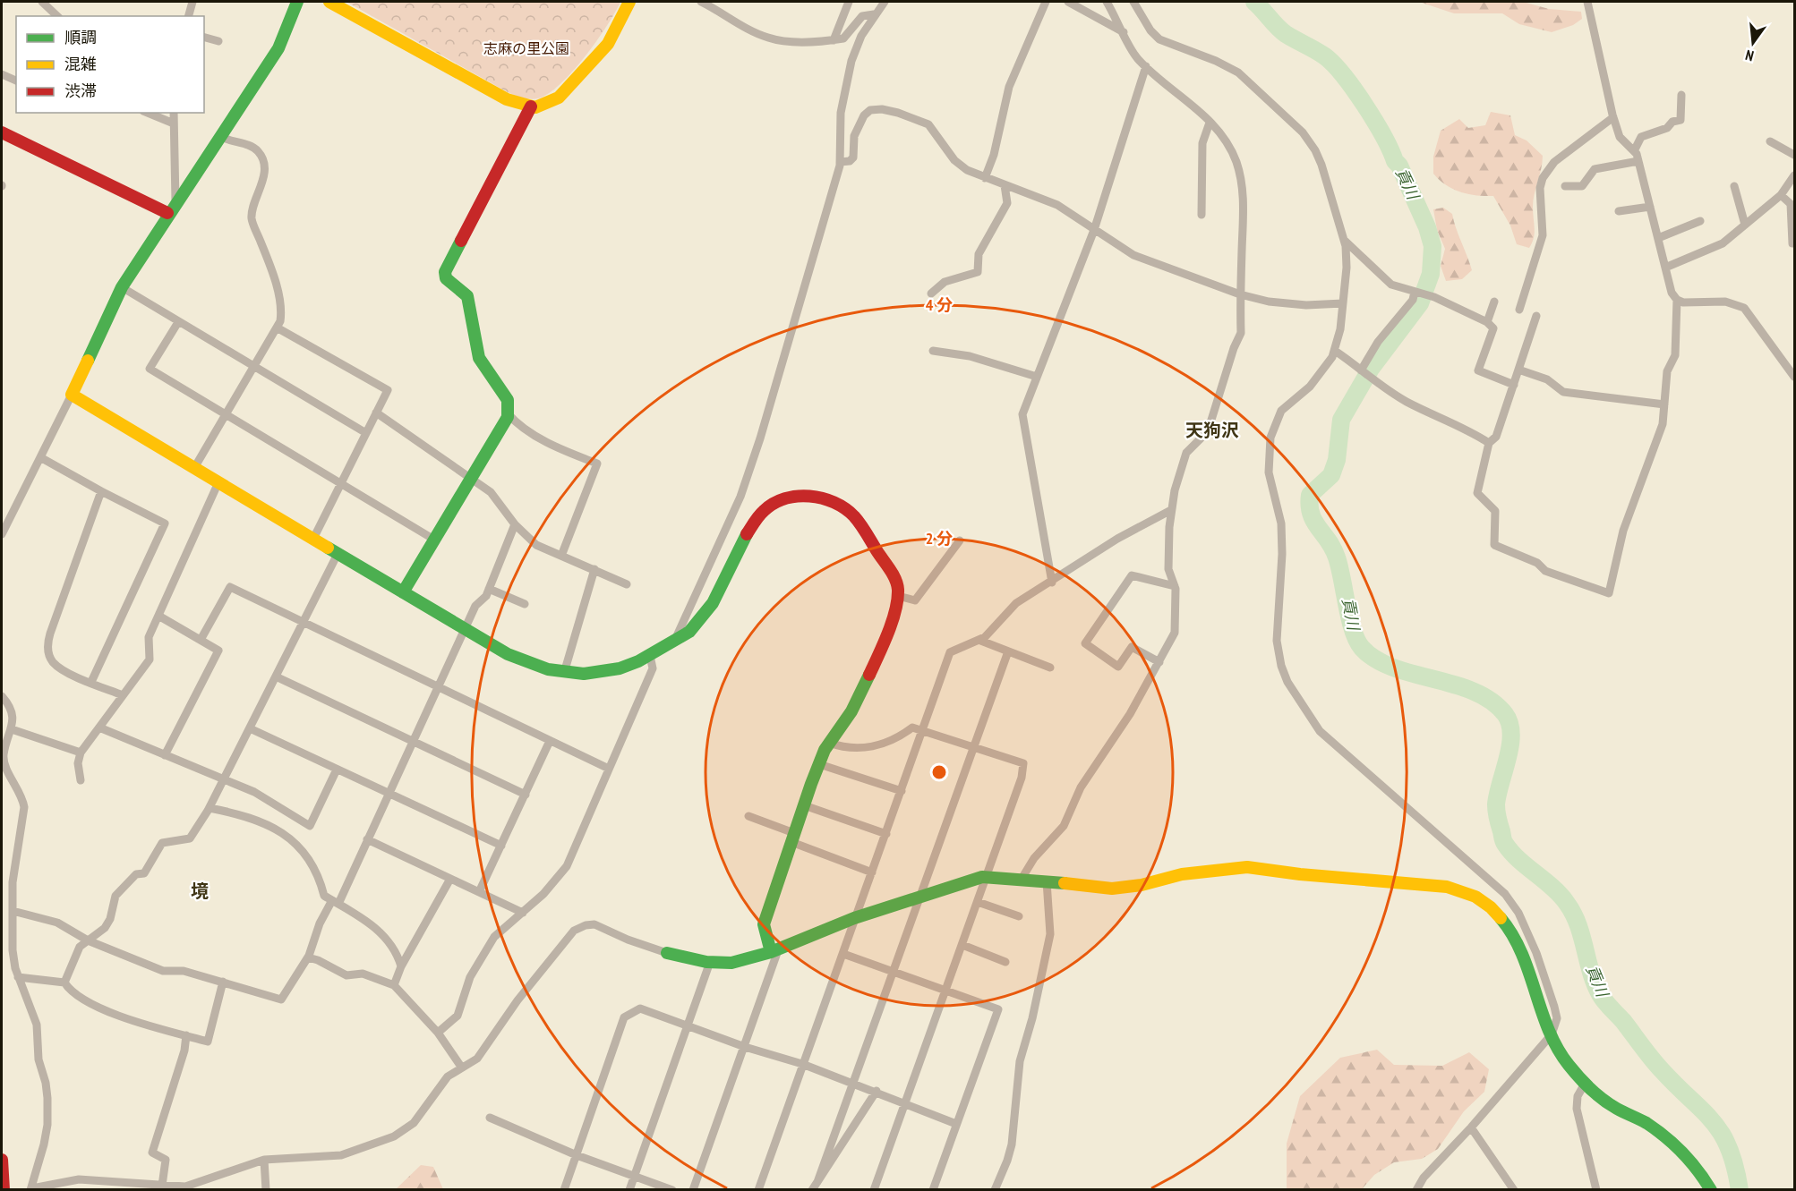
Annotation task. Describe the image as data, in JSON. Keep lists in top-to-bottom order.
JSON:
{
  "districts": ["天狗沢", "境"],
  "water": ["貢川"],
  "parks": ["志麻の里公園"],
  "legend": ["順調", "混雑", "渋滞"],
  "north": "bottom",
  "rings": ["4 分", "2 分"]
}
